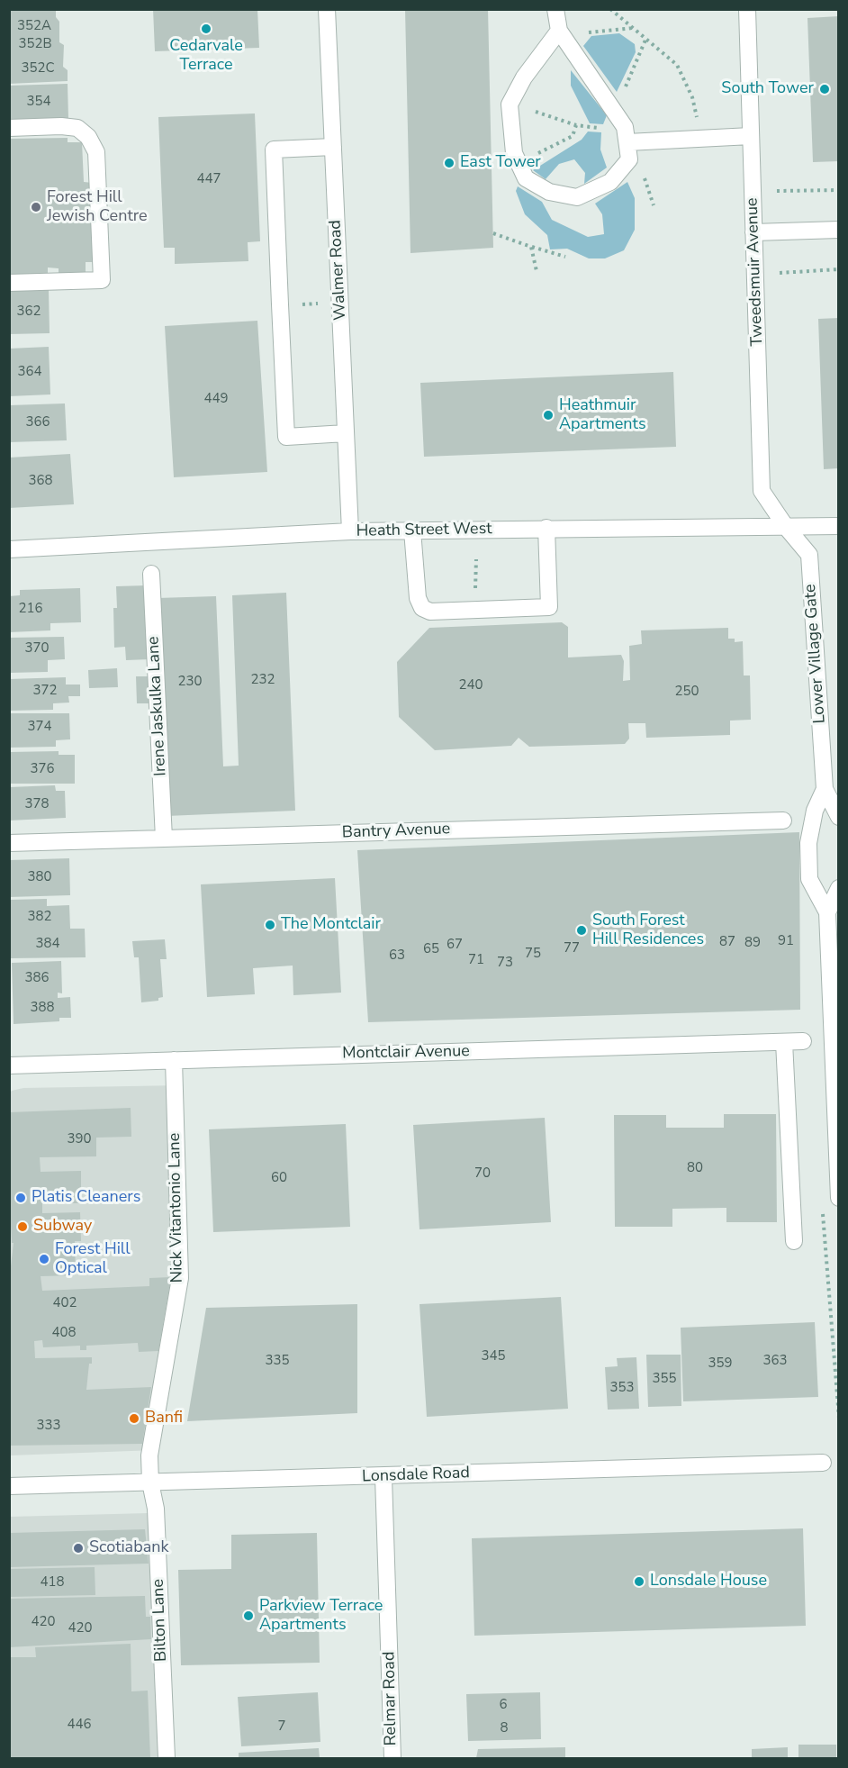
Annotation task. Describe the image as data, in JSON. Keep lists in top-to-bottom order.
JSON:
{
  "streets": {
    "street": [
      "Walmer Road",
      "Tweedsmuir Avenue",
      "Heath Street West",
      "Lower Village Gate",
      "Irene Jaskulka Lane",
      "Bantry Avenue",
      "Montclair Avenue",
      "Nick Vitantonio Lane",
      "Lonsdale Road",
      "Bilton Lane",
      "Relmar Road"
    ]
  },
  "crossings": [
    ["Walmer Road", "Heath Street West"],
    ["Tweedsmuir Avenue", "Heath Street West"],
    ["Tweedsmuir Avenue", "Lower Village Gate"],
    ["Heath Street West", "Lower Village Gate"],
    ["Irene Jaskulka Lane", "Bantry Avenue"],
    ["Montclair Avenue", "Nick Vitantonio Lane"],
    ["Nick Vitantonio Lane", "Lonsdale Road"],
    ["Nick Vitantonio Lane", "Bilton Lane"],
    ["Lonsdale Road", "Bilton Lane"],
    ["Lonsdale Road", "Relmar Road"]
  ],
  "places": [
    "Cedarvale Terrace",
    "South Tower",
    "East Tower",
    "Forest Hill Jewish Centre",
    "Heathmuir Apartments",
    "The Montclair",
    "South Forest Hill Residences",
    "Platis Cleaners",
    "Subway",
    "Forest Hill Optical",
    "Banfi",
    "Scotiabank",
    "Lonsdale House",
    "Parkview Terrace Apartments"
  ],
  "house_numbers": [
    "352A",
    "352B",
    "352C",
    "354",
    "447",
    "362",
    "364",
    "449",
    "366",
    "368",
    "216",
    "370",
    "232",
    "230",
    "240",
    "372",
    "250",
    "374",
    "376",
    "378",
    "380",
    "382",
    "91",
    "87",
    "89",
    "384",
    "67",
    "77",
    "65",
    "75",
    "63",
    "71",
    "73",
    "386",
    "388",
    "390",
    "80",
    "70",
    "60",
    "402",
    "408",
    "345",
    "335",
    "363",
    "359",
    "355",
    "353",
    "333",
    "418",
    "420",
    "420",
    "6",
    "446",
    "7",
    "8"
  ]
}
